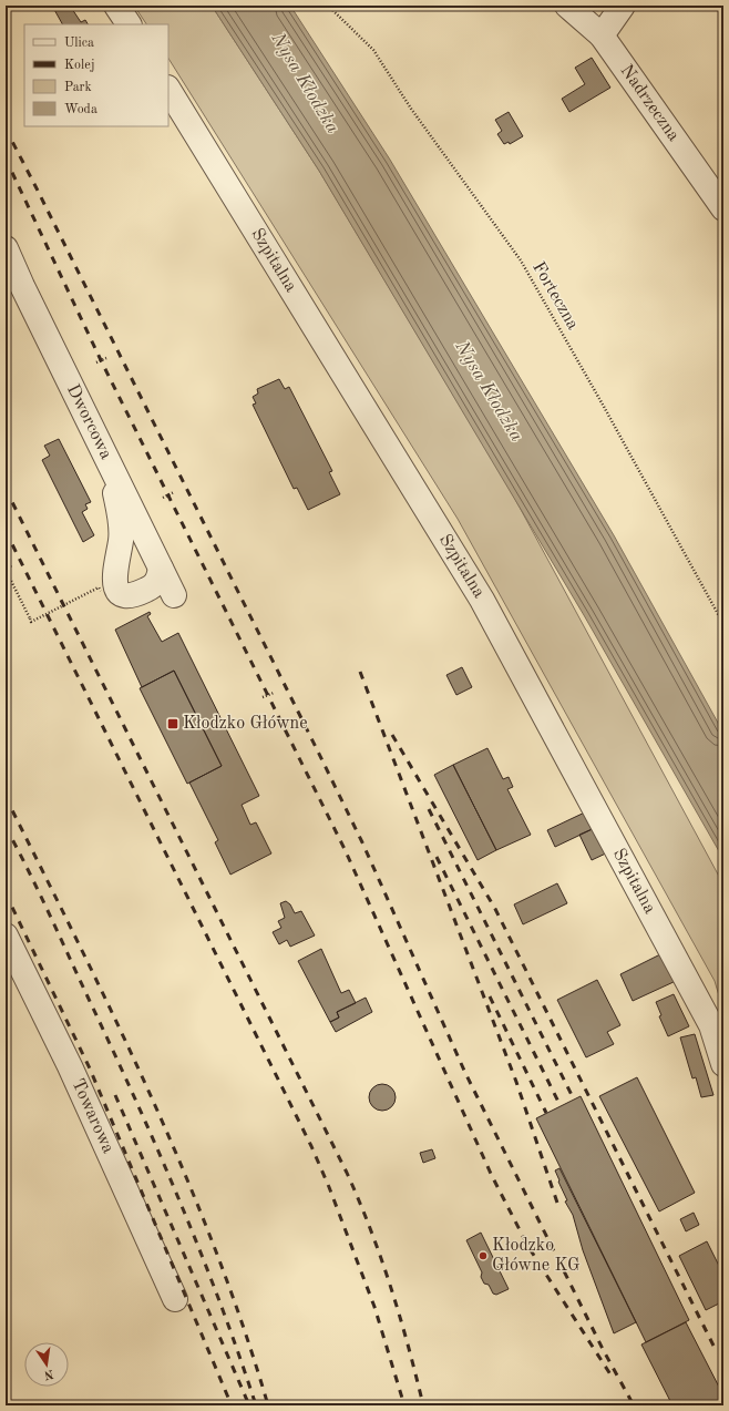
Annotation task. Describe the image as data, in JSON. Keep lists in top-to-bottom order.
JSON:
{
  "streets": {
    "street": [
      "Nadrzeczna",
      "Szpitalna",
      "Dworcowa",
      "Towarowa"
    ],
    "path": ["Forteczna"]
  },
  "water": ["Nysa Kłodzka"],
  "places": {
    "transit": ["Kłodzko Główne"],
    "other": ["Kłodzko Główne KG"]
  },
  "legend": [
    "Ulica",
    "Kolej",
    "Park",
    "Woda"
  ],
  "north": "bottom"
}
